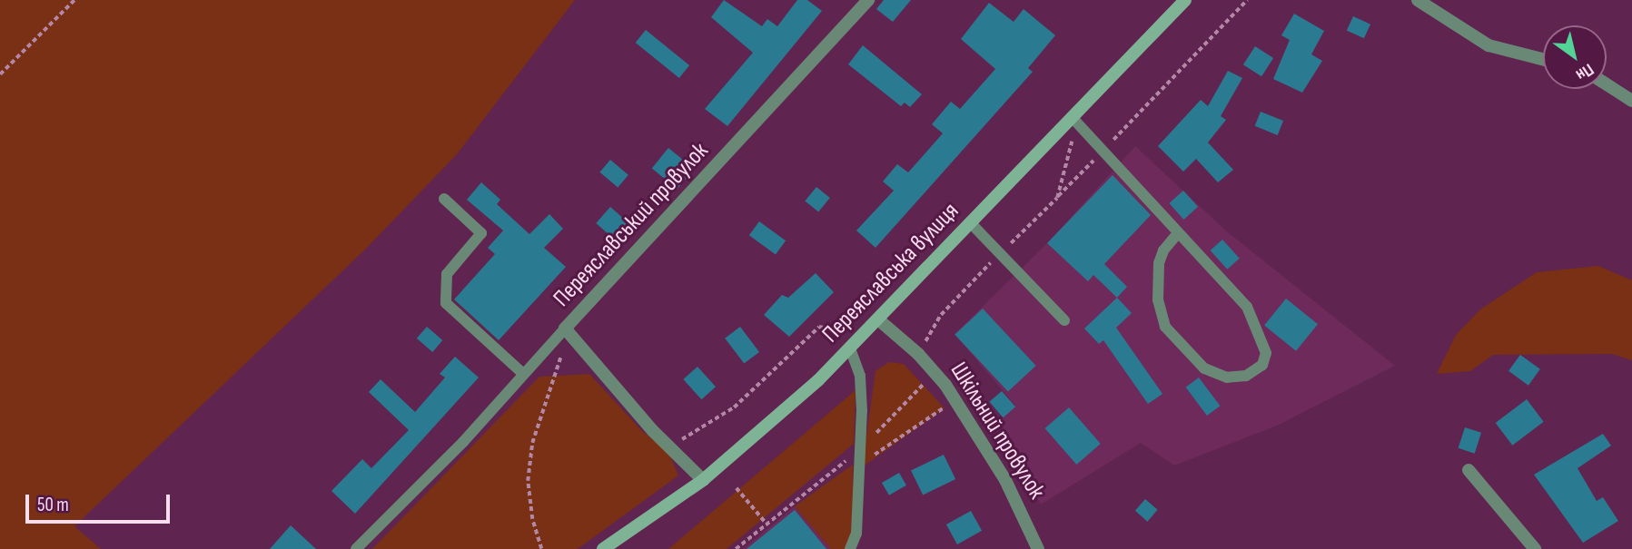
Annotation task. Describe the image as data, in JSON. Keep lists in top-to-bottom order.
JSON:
{
  "streets": {
    "main road": ["Переяславська вулиця"],
    "street": ["Переяславський провулок", "Шкільний провулок"]
  },
  "crossings": [
    ["Переяславський провулок", "Переяславська вулиця"],
    ["Переяславська вулиця", "Шкільний провулок"]
  ],
  "scale_bar": "50 m",
  "north": "bottom right"
}
